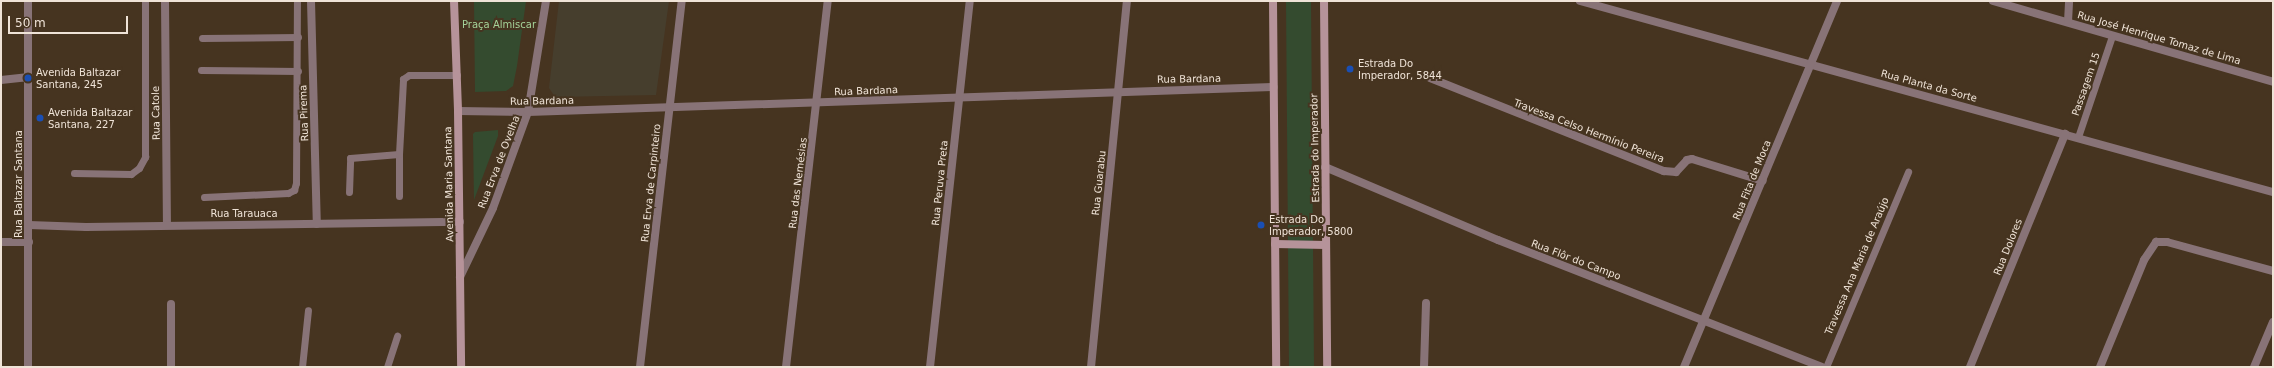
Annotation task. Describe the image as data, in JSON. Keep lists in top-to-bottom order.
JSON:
{
  "streets": {
    "main road": ["Estrada do Imperador", "Avenida Maria Santana"],
    "street": [
      "Rua José Henrique Tomaz de Lima",
      "Rua Bardana",
      "Rua Planta da Sorte",
      "Rua Catole",
      "Rua Pirema",
      "Travessa Celso Hermínio Pereira",
      "Rua Erva de Ovelha",
      "Rua Fita de Moca",
      "Rua Erva de Carpinteiro",
      "Rua das Nemésias",
      "Rua Peruva Preta",
      "Rua Guarabu",
      "Rua Baltazar Santana",
      "Rua Tarauaca",
      "Rua Dolores",
      "Rua Flôr do Campo"
    ],
    "lane": ["Passagem 15", "Travessa Ana Maria de Araújo"]
  },
  "crossings": [
    ["Rua José Henrique Tomaz de Lima", "Passagem 15"],
    ["Rua Bardana", "Rua Erva de Ovelha"],
    ["Rua Bardana", "Rua Erva de Carpinteiro"],
    ["Rua Bardana", "Rua das Nemésias"],
    ["Rua Bardana", "Rua Peruva Preta"],
    ["Rua Bardana", "Rua Guarabu"],
    ["Rua Bardana", "Avenida Maria Santana"],
    ["Passagem 15", "Rua Planta da Sorte"],
    ["Rua Planta da Sorte", "Rua Fita de Moca"],
    ["Rua Planta da Sorte", "Rua Dolores"],
    ["Rua Catole", "Rua Tarauaca"],
    ["Rua Pirema", "Rua Tarauaca"],
    ["Travessa Celso Hermínio Pereira", "Rua Fita de Moca"],
    ["Estrada do Imperador", "Rua Flôr do Campo"],
    ["Rua Erva de Ovelha", "Avenida Maria Santana"],
    ["Rua Fita de Moca", "Rua Flôr do Campo"],
    ["Rua Baltazar Santana", "Rua Tarauaca"],
    ["Avenida Maria Santana", "Rua Tarauaca"]
  ],
  "parks": ["Praça Almiscar"],
  "places": [
    "Estrada Do Imperador, 5844",
    "Avenida Baltazar Santana, 245",
    "Avenida Baltazar Santana, 227",
    "Estrada Do Imperador, 5800"
  ],
  "scale_bar": "50 m"
}
